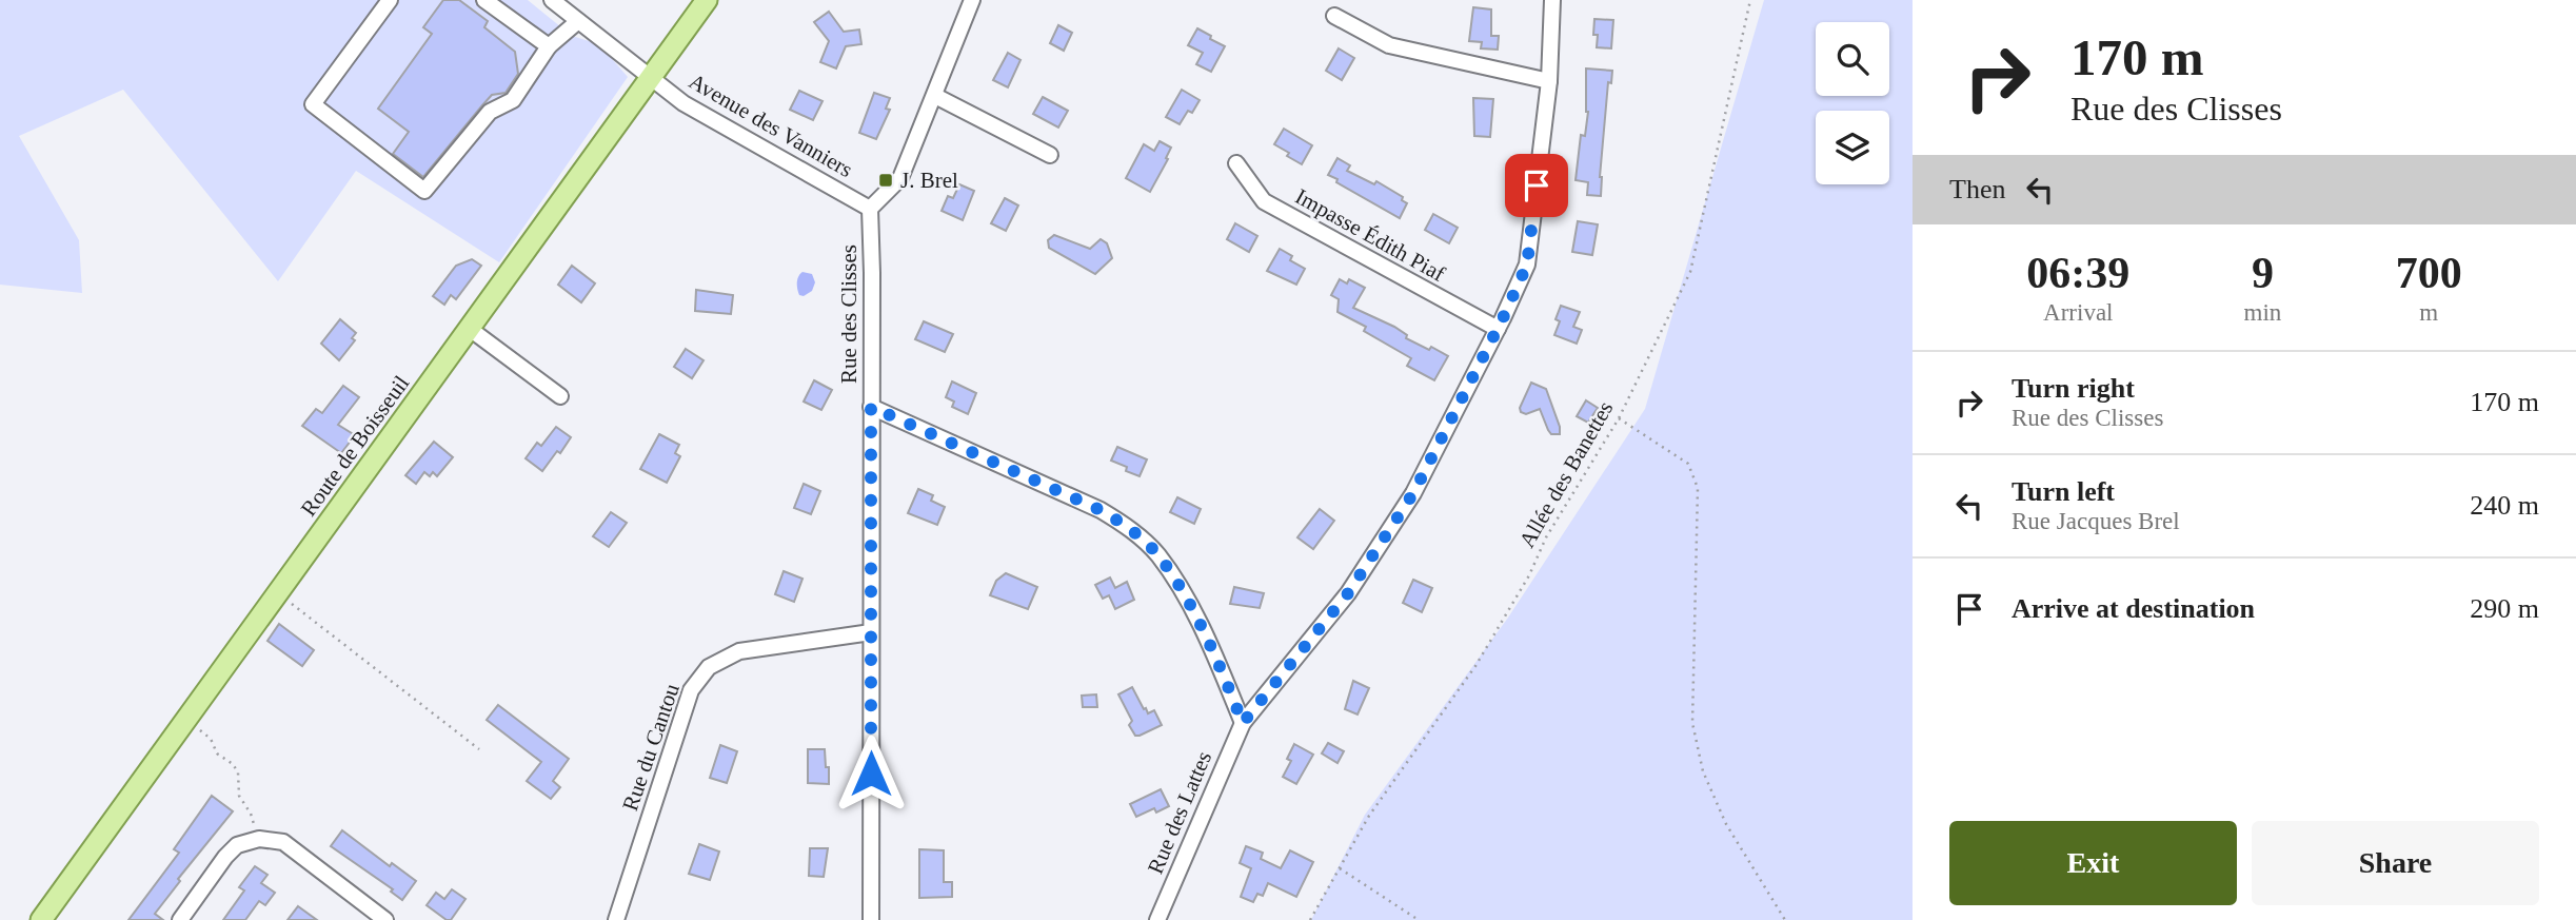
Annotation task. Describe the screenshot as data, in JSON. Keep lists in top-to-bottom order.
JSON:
{
  "streets": {
    "main road": ["Route de Boisseuil"],
    "street": [
      "Avenue des Vanniers",
      "Impasse Édith Piaf",
      "Rue des Clisses",
      "Rue du Cantou",
      "Rue des Lattes"
    ],
    "path": ["Allée des Banettes"]
  },
  "crossings": [
    ["Avenue des Vanniers", "Rue des Clisses"],
    ["Avenue des Vanniers", "Route de Boisseuil"],
    ["Impasse Édith Piaf", "Rue des Lattes"],
    ["Rue des Clisses", "Rue des Lattes"]
  ],
  "places": {
    "transit": ["J. Brel"]
  },
  "page": {
    "turn": ["170 m", "Rue des Clisses"],
    "then": "Then",
    "eta": [
      "06:39",
      "Arrival",
      "9",
      "min",
      "700",
      "m"
    ],
    "list": [
      {
        "name": "Turn right",
        "note": "Rue des Clisses",
        "value": "170 m"
      },
      {
        "name": "Turn left",
        "note": "Rue Jacques Brel",
        "value": "240 m"
      },
      {
        "name": "Arrive at destination",
        "value": "290 m"
      }
    ],
    "buttons": ["Exit", "Share"]
  }
}
